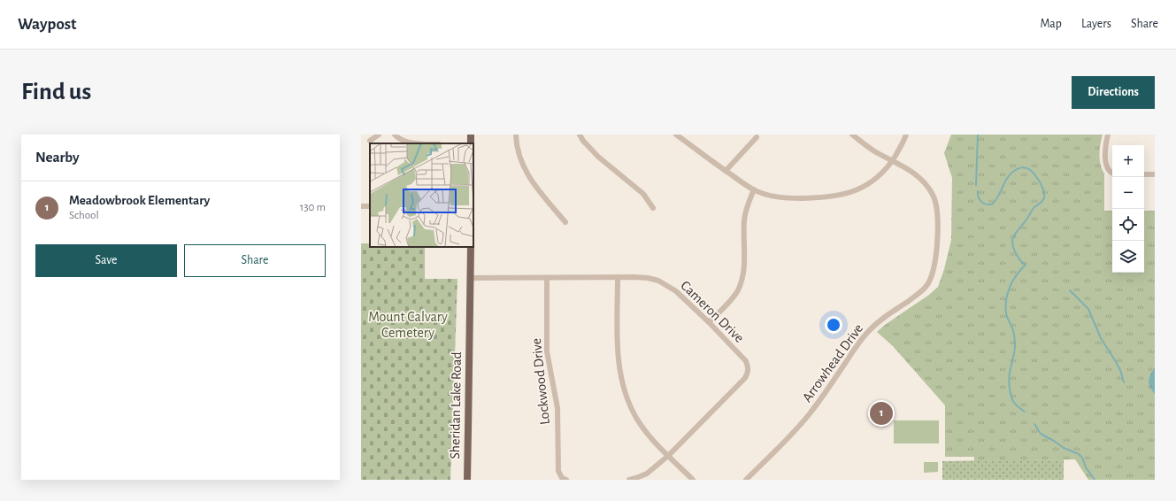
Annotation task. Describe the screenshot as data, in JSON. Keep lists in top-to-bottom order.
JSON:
{
  "streets": {
    "main road": ["Sheridan Lake Road"],
    "street": ["Cameron Drive", "Arrowhead Drive", "Lockwood Drive"]
  },
  "crossings": [
    ["Cameron Drive", "Lockwood Drive"],
    ["Cameron Drive", "Sheridan Lake Road"]
  ],
  "parks": ["Mount Calvary Cemetery"],
  "page": {
    "header": "Waypost",
    "nav": ["Map", "Layers", "Share"],
    "buttons": [
      "Directions",
      ["Save", "Share"]
    ],
    "title": "Find us",
    "heading": "Nearby",
    "map_buttons": ["+", "−"],
    "list": [
      {
        "mark": "1",
        "name": "Meadowbrook Elementary",
        "note": "School",
        "value": "130 m"
      }
    ],
    "pins": "1"
  }
}
